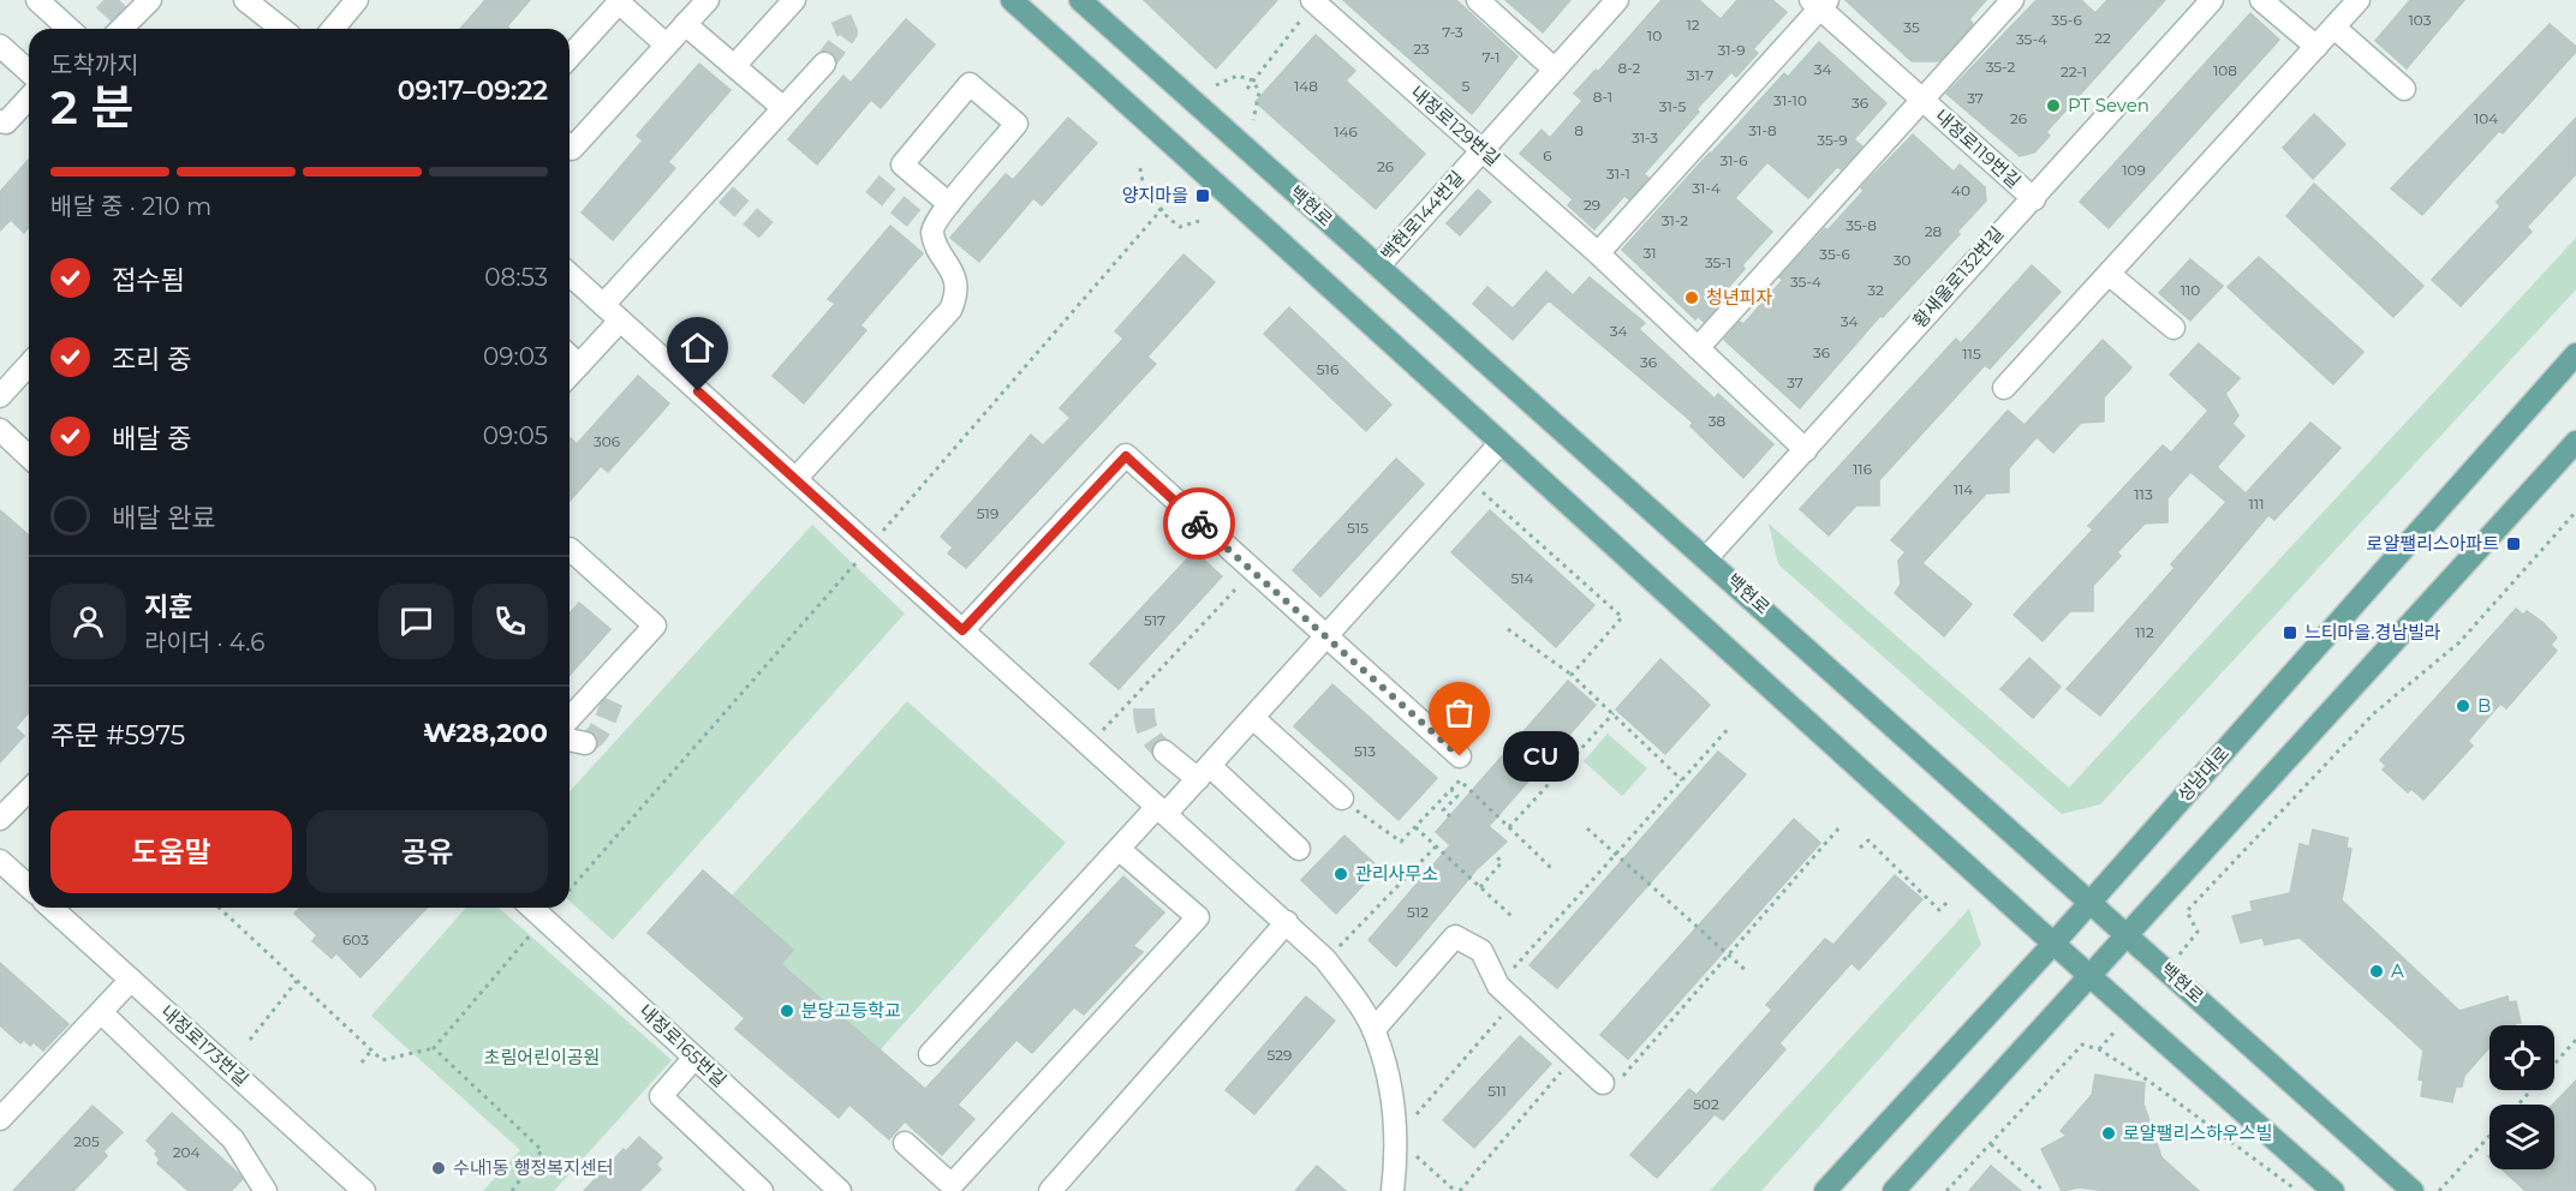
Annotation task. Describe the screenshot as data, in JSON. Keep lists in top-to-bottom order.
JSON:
{
  "streets": {
    "main road": ["백현로", "성남대로"],
    "street": [
      "내정로129번길",
      "내정로119번길",
      "백현로144번길",
      "황새울로132번길",
      "내정로173번길",
      "내정로165번길"
    ]
  },
  "crossings": [
    ["내정로129번길", "백현로144번길"],
    ["내정로129번길", "황새울로132번길"],
    ["내정로119번길", "황새울로132번길"],
    ["백현로", "백현로144번길"],
    ["백현로", "황새울로132번길"],
    ["백현로", "성남대로"]
  ],
  "parks": ["초림어린이공원"],
  "places": {
    "other": [
      "PT Seven",
      "청년피자",
      "B",
      "CU",
      "관리사무소",
      "A",
      "분당고등학교",
      "로얄팰리스하우스빌",
      "수내1동 행정복지센터"
    ],
    "transit": ["양지마을", "로얄팰리스아파트", "느티마을.경남빌라"]
  },
  "house_numbers": [
    "35-6",
    "103",
    "12",
    "35",
    "7-3",
    "10",
    "22",
    "35-4",
    "23",
    "31-9",
    "7-1",
    "35-2",
    "8-2",
    "34",
    "108",
    "22-1",
    "31-7",
    "148",
    "5",
    "8-1",
    "37",
    "31-10",
    "36",
    "31-5",
    "26",
    "104",
    "8",
    "31-8",
    "146",
    "31-3",
    "35-9",
    "6",
    "31-6",
    "26",
    "109",
    "31-1",
    "31-4",
    "40",
    "29",
    "31-2",
    "35-8",
    "28",
    "31",
    "35-6",
    "30",
    "35-1",
    "35-4",
    "32",
    "110",
    "34",
    "34",
    "36",
    "115",
    "36",
    "516",
    "37",
    "38",
    "306",
    "116",
    "114",
    "113",
    "111",
    "519",
    "515",
    "514",
    "517",
    "112",
    "513",
    "512",
    "603",
    "529",
    "511",
    "502",
    "205",
    "204"
  ],
  "page": {
    "heading": ["2 분", "도착까지", "09:17–09:22"],
    "panel": [
      "지훈",
      "라이더 · 4.6",
      "주문 #5975",
      "₩28,200"
    ],
    "bar": "배달 중 · 210 m",
    "list": [
      ["접수됨", "08:53"],
      ["조리 중", "09:03"],
      ["배달 중", "09:05"],
      "배달 완료"
    ],
    "bubble": "CU",
    "buttons": ["도움말", "공유"]
  }
}
